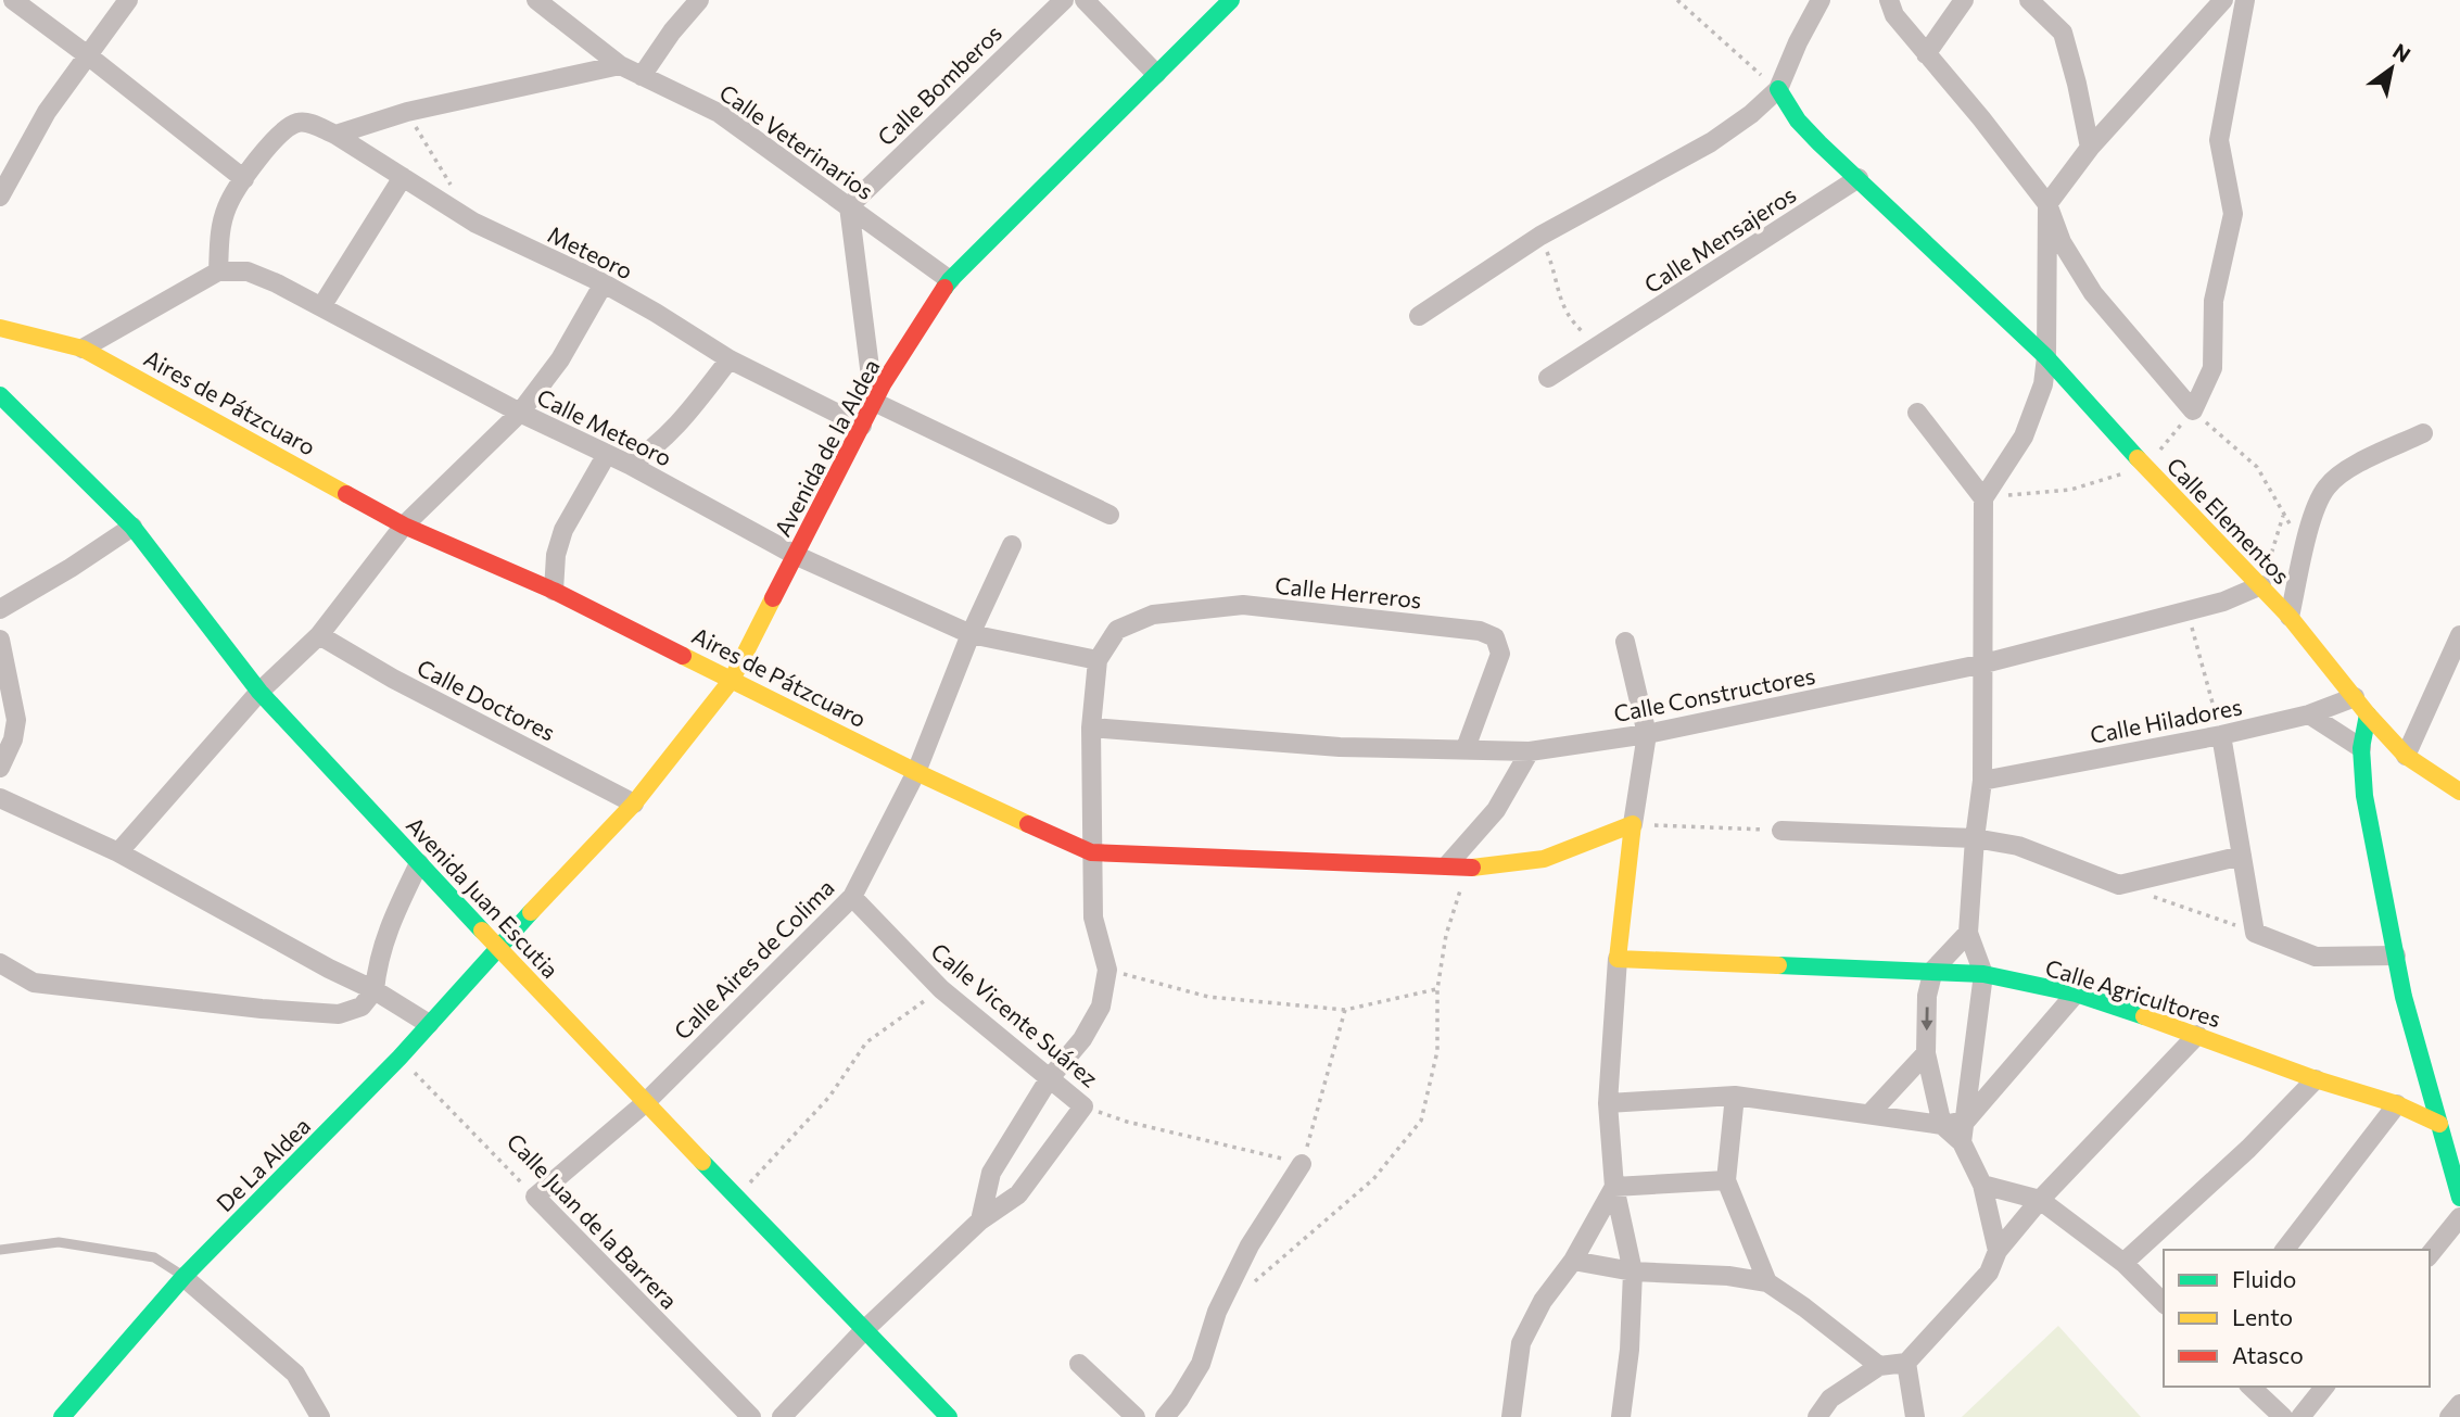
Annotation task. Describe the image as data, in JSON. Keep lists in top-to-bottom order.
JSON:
{
  "streets": {
    "street": [
      "Calle Bomberos",
      "Calle Veterinarios",
      "Calle Mensajeros",
      "Meteoro",
      "Aires de Pátzcuaro",
      "Calle Meteoro",
      "Avenida de la Aldea",
      "Calle Elementos",
      "Calle Herreros",
      "Calle Constructores",
      "Calle Doctores",
      "Calle Hiladores",
      "Avenida Juan Escutia",
      "Calle Aires de Colima",
      "Calle Agricultores",
      "Calle Vicente Suárez",
      "De La Aldea",
      "Calle Juan de la Barrera"
    ]
  },
  "crossings": [
    ["Calle Bomberos", "Calle Veterinarios"],
    ["Calle Veterinarios", "Avenida de la Aldea"],
    ["Meteoro", "Avenida de la Aldea"],
    ["Aires de Pátzcuaro", "Avenida de la Aldea"],
    ["Aires de Pátzcuaro", "Calle Aires de Colima"],
    ["Calle Meteoro", "Avenida de la Aldea"],
    ["Calle Meteoro", "Calle Herreros"],
    ["Calle Meteoro", "Calle Aires de Colima"],
    ["Avenida de la Aldea", "Calle Doctores"],
    ["Avenida de la Aldea", "Avenida Juan Escutia"],
    ["Avenida de la Aldea", "De La Aldea"],
    ["Calle Elementos", "Calle Constructores"],
    ["Calle Elementos", "Calle Hiladores"],
    ["Calle Herreros", "Calle Constructores"],
    ["Avenida Juan Escutia", "Calle Aires de Colima"],
    ["Avenida Juan Escutia", "De La Aldea"],
    ["Calle Aires de Colima", "Calle Vicente Suárez"],
    ["Calle Aires de Colima", "Calle Juan de la Barrera"],
    ["De La Aldea", "Calle Juan de la Barrera"]
  ],
  "legend": ["Fluido", "Lento", "Atasco"],
  "north": "top right"
}
